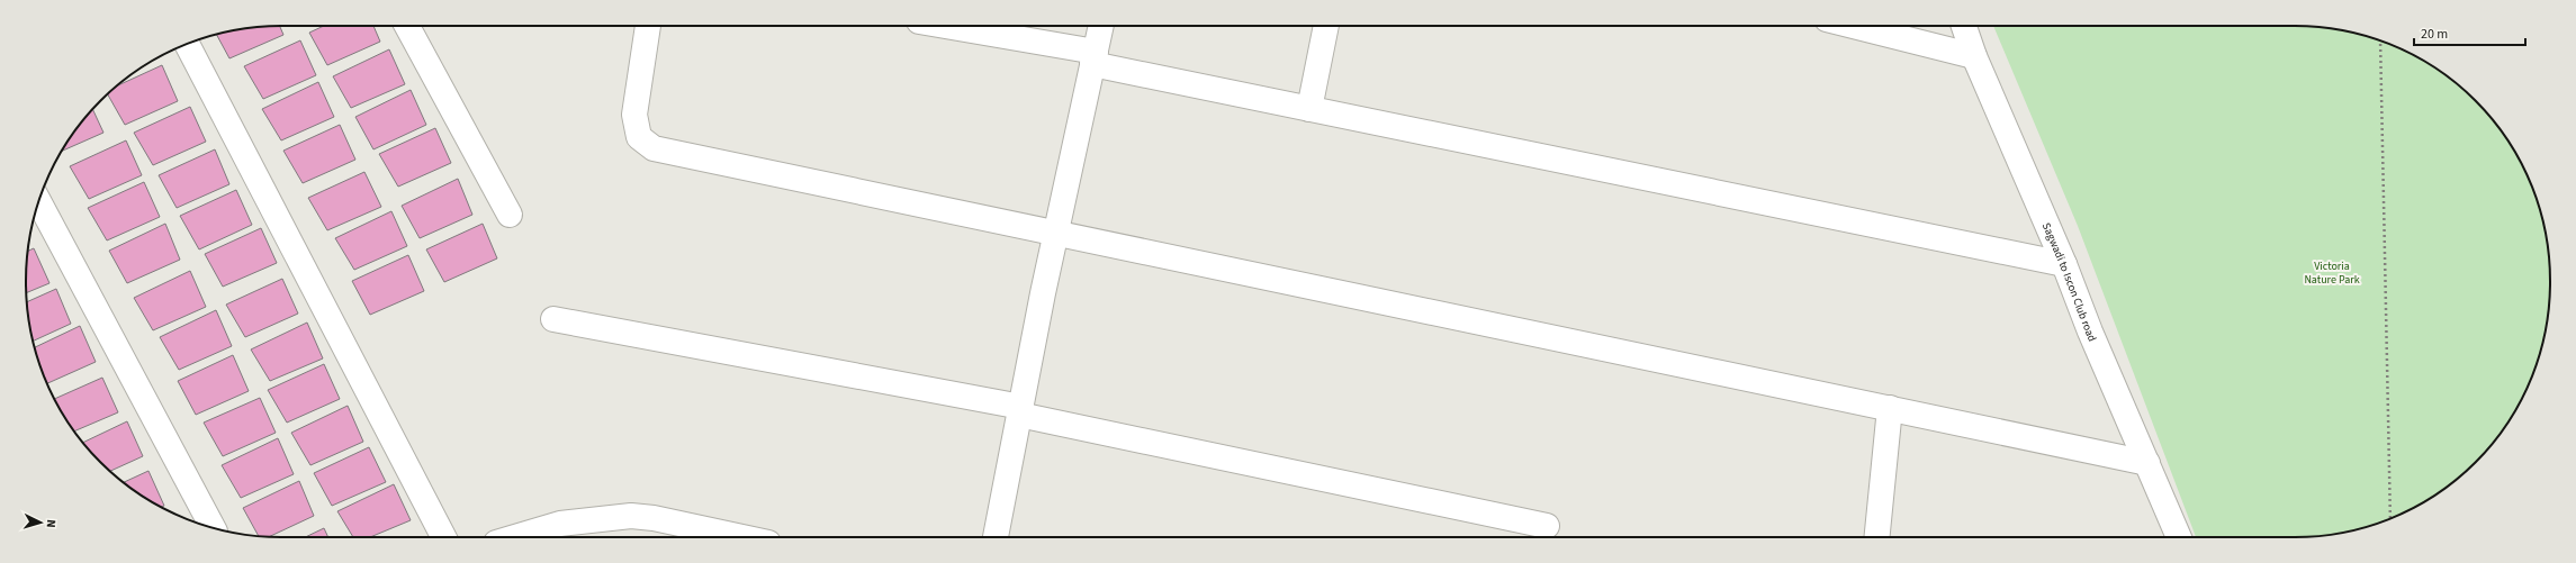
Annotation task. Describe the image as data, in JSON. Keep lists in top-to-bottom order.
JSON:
{
  "streets": {
    "street": ["Sagwadi to Iscon Club road"]
  },
  "parks": ["Victoria Nature Park"],
  "scale_bar": "20 m",
  "north": "right"
}
